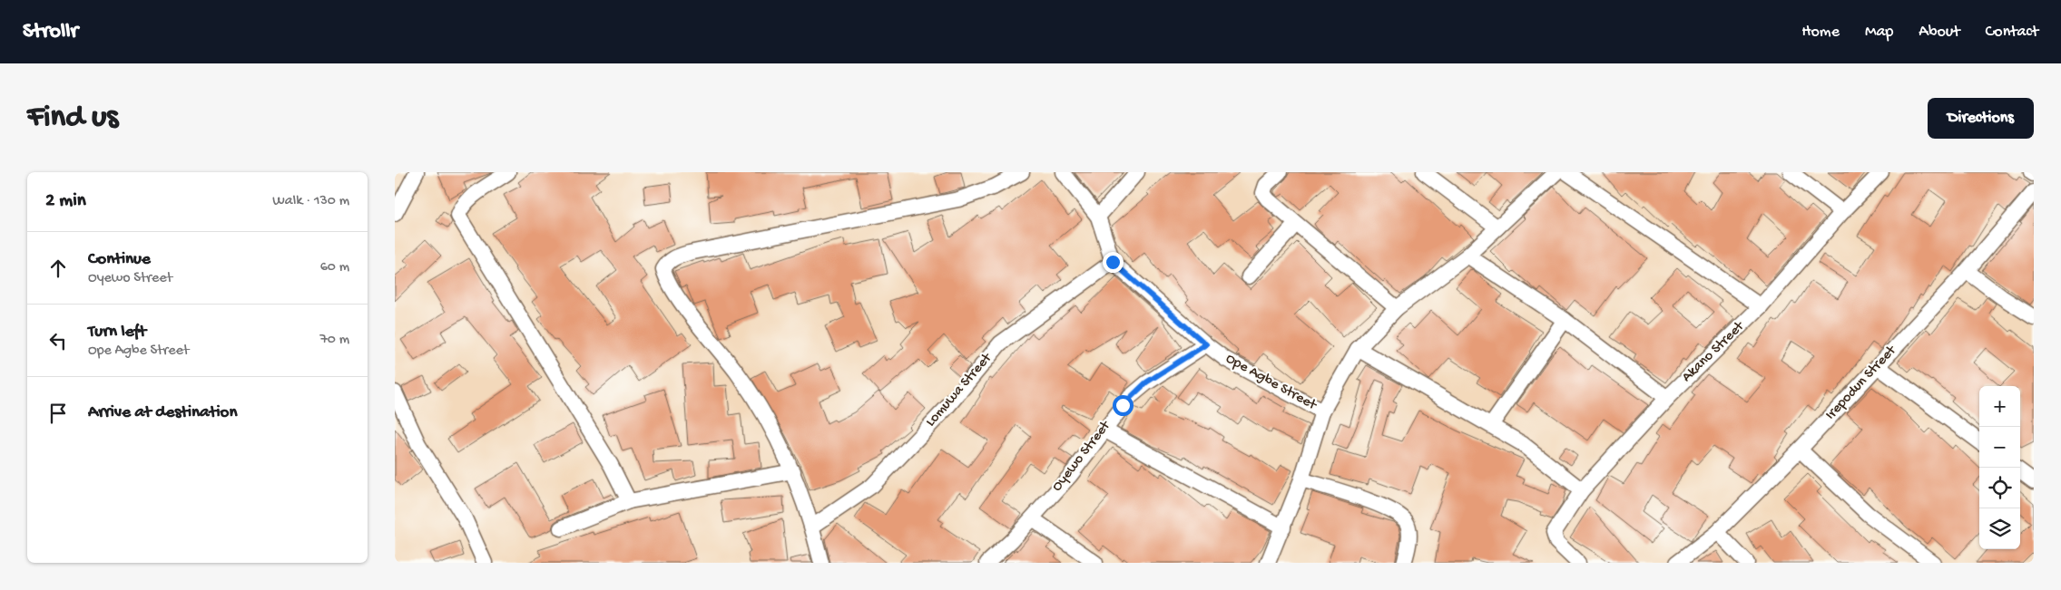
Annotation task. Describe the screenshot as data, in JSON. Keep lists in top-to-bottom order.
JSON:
{
  "streets": {
    "street": [
      "Akano Street",
      "Ope Agbe Street",
      "Irepodun Street",
      "Lomuwa Street",
      "Oyewo Street"
    ]
  },
  "crossings": [
    ["Ope Agbe Street", "Lomuwa Street"],
    ["Ope Agbe Street", "Oyewo Street"]
  ],
  "page": {
    "header": "Strollr",
    "nav": [
      "Home",
      "Map",
      "About",
      "Contact"
    ],
    "buttons": "Directions",
    "title": "Find us",
    "heading": ["2 min", "Walk · 130 m"],
    "list": [
      ["Continue", "Oyewo Street", "60 m"],
      ["Turn left", "Ope Agbe Street", "70 m"],
      "Arrive at destination"
    ],
    "map_buttons": ["+", "−"]
  }
}
